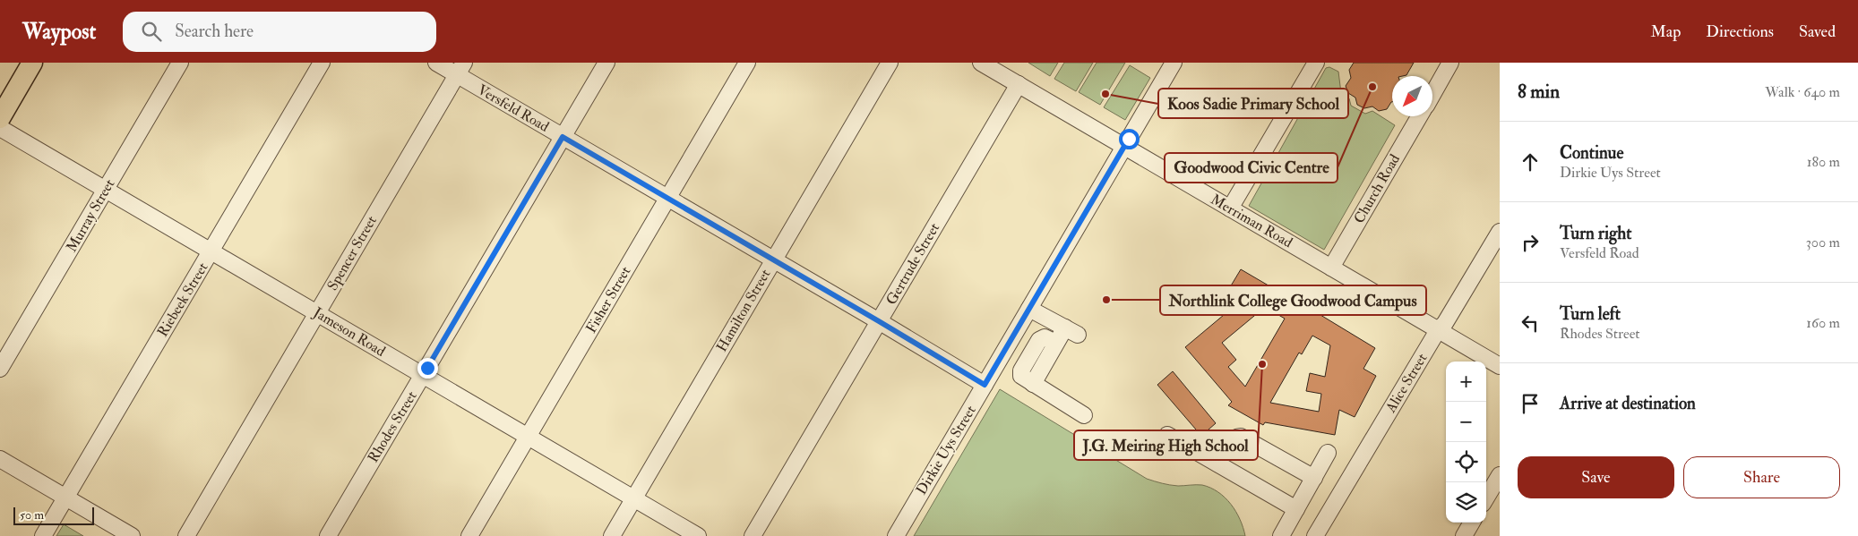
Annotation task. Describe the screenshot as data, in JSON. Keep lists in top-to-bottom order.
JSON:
{
  "streets": {
    "street": [
      "Versfeld Road",
      "Church Road",
      "Murray Street",
      "Merriman Road",
      "Spencer Street",
      "Gertrude Street",
      "Riebeek Street",
      "Fisher Street",
      "Hamilton Street",
      "Jameson Road",
      "Alice Street",
      "Rhodes Street",
      "Dirkie Uys Street"
    ]
  },
  "crossings": [
    ["Versfeld Road", "Spencer Street"],
    ["Versfeld Road", "Gertrude Street"],
    ["Versfeld Road", "Fisher Street"],
    ["Versfeld Road", "Hamilton Street"],
    ["Versfeld Road", "Rhodes Street"],
    ["Versfeld Road", "Dirkie Uys Street"],
    ["Church Road", "Merriman Road"],
    ["Murray Street", "Jameson Road"],
    ["Merriman Road", "Gertrude Street"],
    ["Merriman Road", "Alice Street"],
    ["Merriman Road", "Dirkie Uys Street"],
    ["Spencer Street", "Jameson Road"],
    ["Riebeek Street", "Jameson Road"],
    ["Fisher Street", "Jameson Road"],
    ["Hamilton Street", "Jameson Road"],
    ["Jameson Road", "Rhodes Street"]
  ],
  "places": [
    "Goodwood Civic Centre",
    "Koos Sadie Primary School",
    "Northlink College Goodwood Campus",
    "J.G. Meiring High School"
  ],
  "scale_bar": "50 m",
  "north": "bottom left",
  "page": {
    "header": "Waypost",
    "search": "Search here",
    "nav": ["Map", "Directions", "Saved"],
    "heading": ["8 min", "Walk · 640 m"],
    "list": [
      ["Continue", "Dirkie Uys Street", "180 m"],
      ["Turn right", "Versfeld Road", "300 m"],
      ["Turn left", "Rhodes Street", "160 m"],
      "Arrive at destination"
    ],
    "map_buttons": ["+", "−"],
    "buttons": ["Save", "Share"],
    "scale": "50 m"
  }
}
